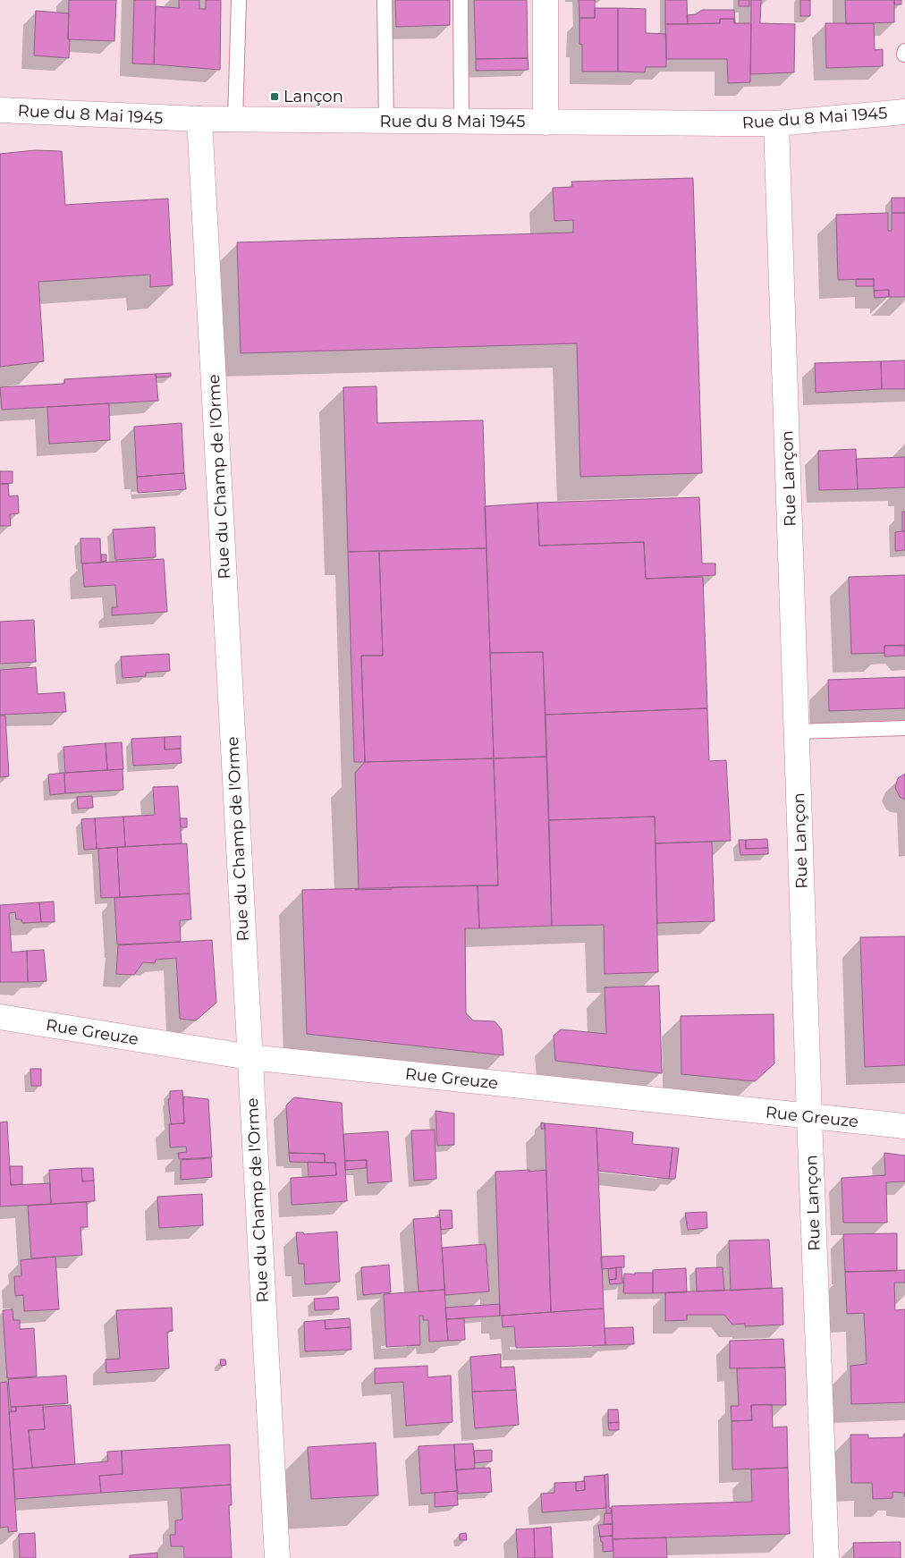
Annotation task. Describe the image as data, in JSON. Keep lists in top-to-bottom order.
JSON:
{
  "streets": {
    "street": [
      "Rue du 8 Mai 1945",
      "Rue du Champ de l'Orme",
      "Rue Lançon",
      "Rue Greuze"
    ]
  },
  "crossings": [
    ["Rue du 8 Mai 1945", "Rue du Champ de l'Orme"],
    ["Rue du 8 Mai 1945", "Rue Lançon"],
    ["Rue du Champ de l'Orme", "Rue Greuze"],
    ["Rue Lançon", "Rue Greuze"]
  ],
  "places": {
    "transit": ["Lançon"]
  }
}
